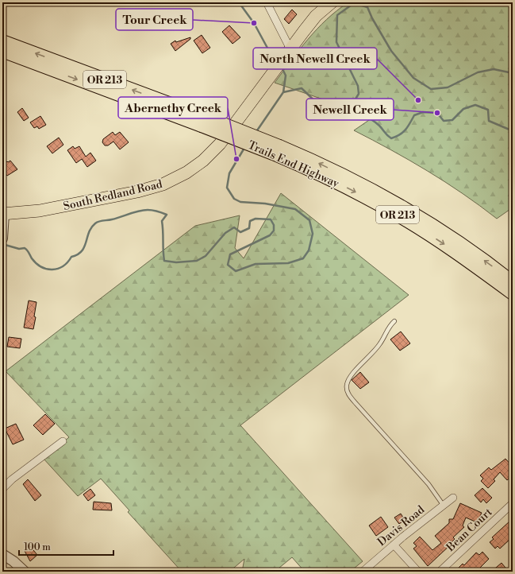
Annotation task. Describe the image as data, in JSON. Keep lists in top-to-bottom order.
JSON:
{
  "streets": {
    "highway": ["OR 213", "Trails End Highway"],
    "main road": ["South Redland Road"],
    "street": ["Davis Road", "Bean Court"]
  },
  "places": [
    "Tour Creek",
    "North Newell Creek",
    "Newell Creek",
    "Abernethy Creek"
  ],
  "scale_bar": "100 m"
}
